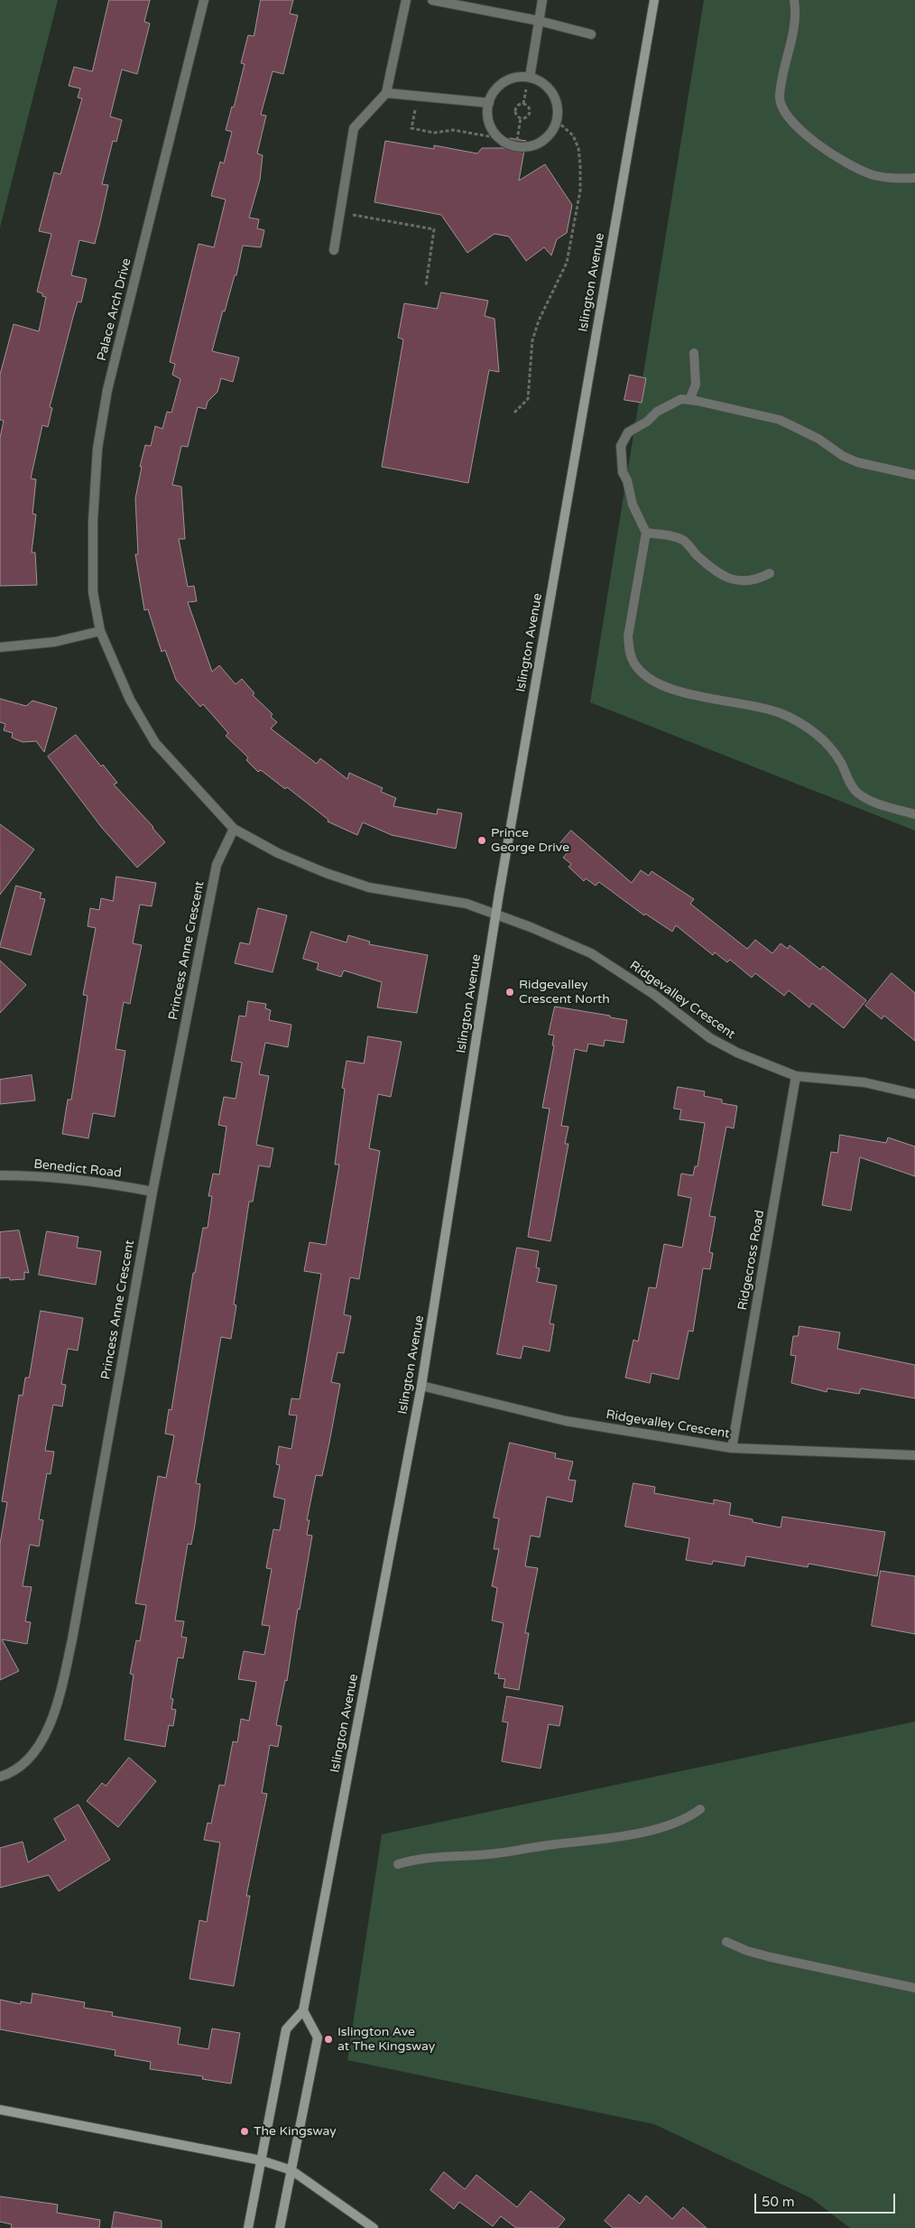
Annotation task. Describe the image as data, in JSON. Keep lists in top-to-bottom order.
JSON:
{
  "streets": {
    "main road": ["Islington Avenue"],
    "street": [
      "Palace Arch Drive",
      "Princess Anne Crescent",
      "Ridgevalley Crescent",
      "Benedict Road",
      "Ridgecross Road"
    ]
  },
  "crossings": [
    ["Islington Avenue", "Ridgevalley Crescent"],
    ["Princess Anne Crescent", "Benedict Road"],
    ["Ridgevalley Crescent", "Ridgecross Road"]
  ],
  "places": [
    "Prince George Drive",
    "Ridgevalley Crescent North",
    "Islington Ave at The Kingsway",
    "The Kingsway"
  ],
  "scale_bar": "50 m"
}
